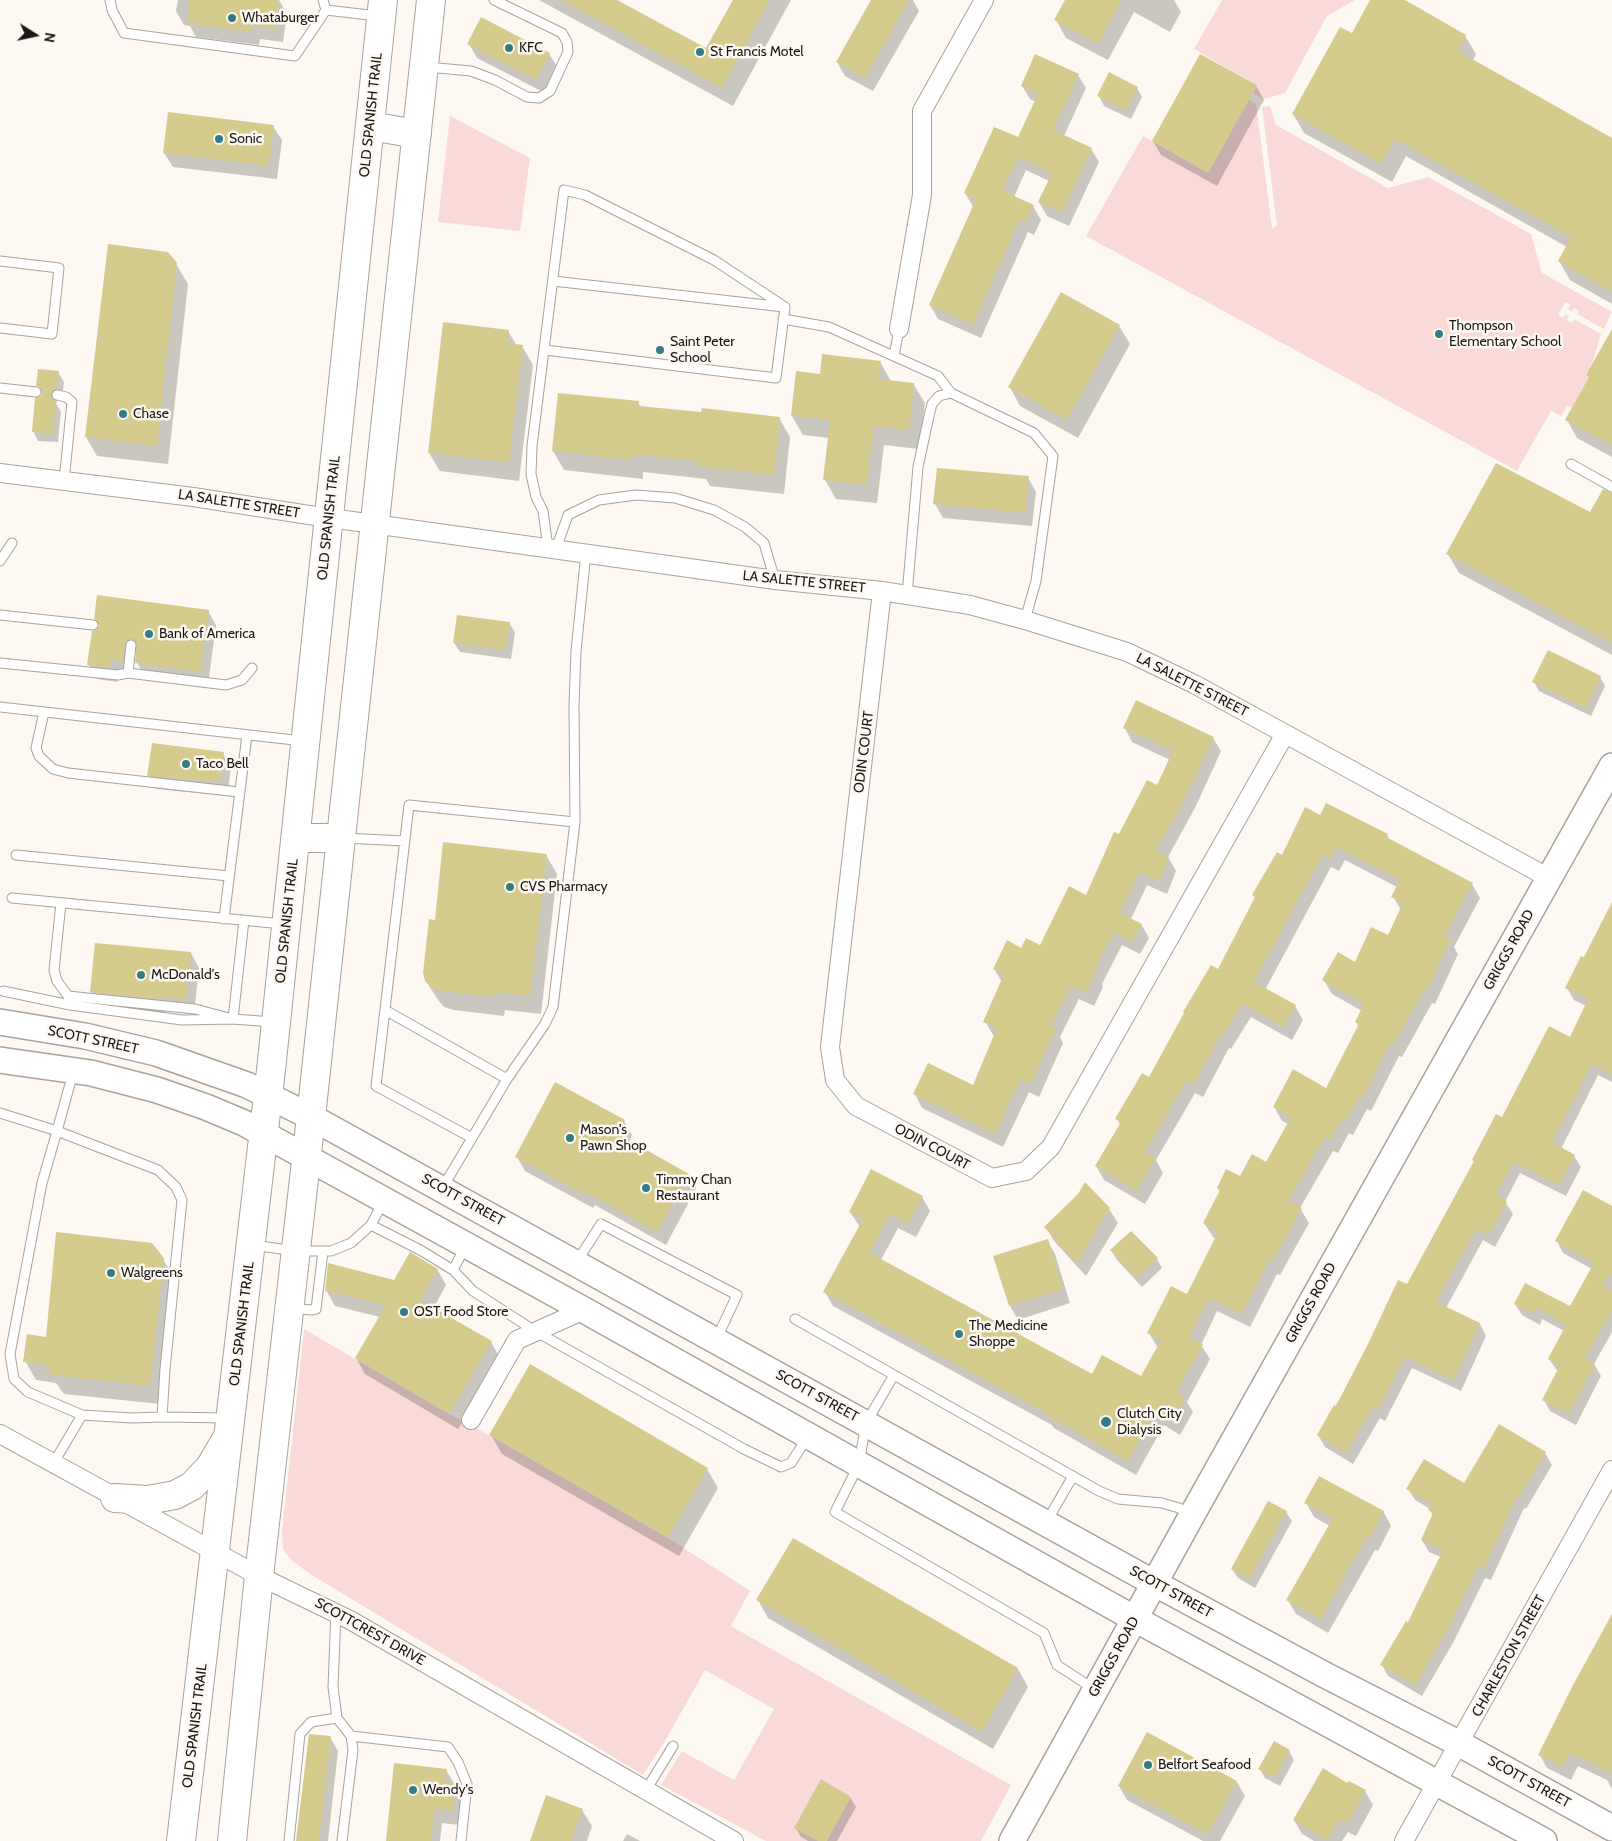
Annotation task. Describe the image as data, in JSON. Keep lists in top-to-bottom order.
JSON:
{
  "streets": {
    "main road": ["OLD SPANISH TRAIL", "GRIGGS ROAD", "SCOTT STREET"],
    "street": [
      "LA SALETTE STREET",
      "ODIN COURT",
      "SCOTTCREST DRIVE",
      "CHARLESTON STREET"
    ]
  },
  "crossings": [
    ["OLD SPANISH TRAIL", "LA SALETTE STREET"],
    ["OLD SPANISH TRAIL", "SCOTT STREET"],
    ["OLD SPANISH TRAIL", "SCOTTCREST DRIVE"],
    ["LA SALETTE STREET", "ODIN COURT"],
    ["LA SALETTE STREET", "GRIGGS ROAD"],
    ["GRIGGS ROAD", "SCOTT STREET"],
    ["SCOTT STREET", "CHARLESTON STREET"]
  ],
  "places": [
    "Whataburger",
    "KFC",
    "St Francis Motel",
    "Sonic",
    "Thompson Elementary School",
    "Saint Peter School",
    "Chase",
    "Bank of America",
    "Taco Bell",
    "CVS Pharmacy",
    "McDonald's",
    "Mason's Pawn Shop",
    "Timmy Chan Restaurant",
    "Walgreens",
    "OST Food Store",
    "The Medicine Shoppe",
    "Clutch City Dialysis",
    "Belfort Seafood",
    "Wendy's"
  ],
  "north": "right"
}
